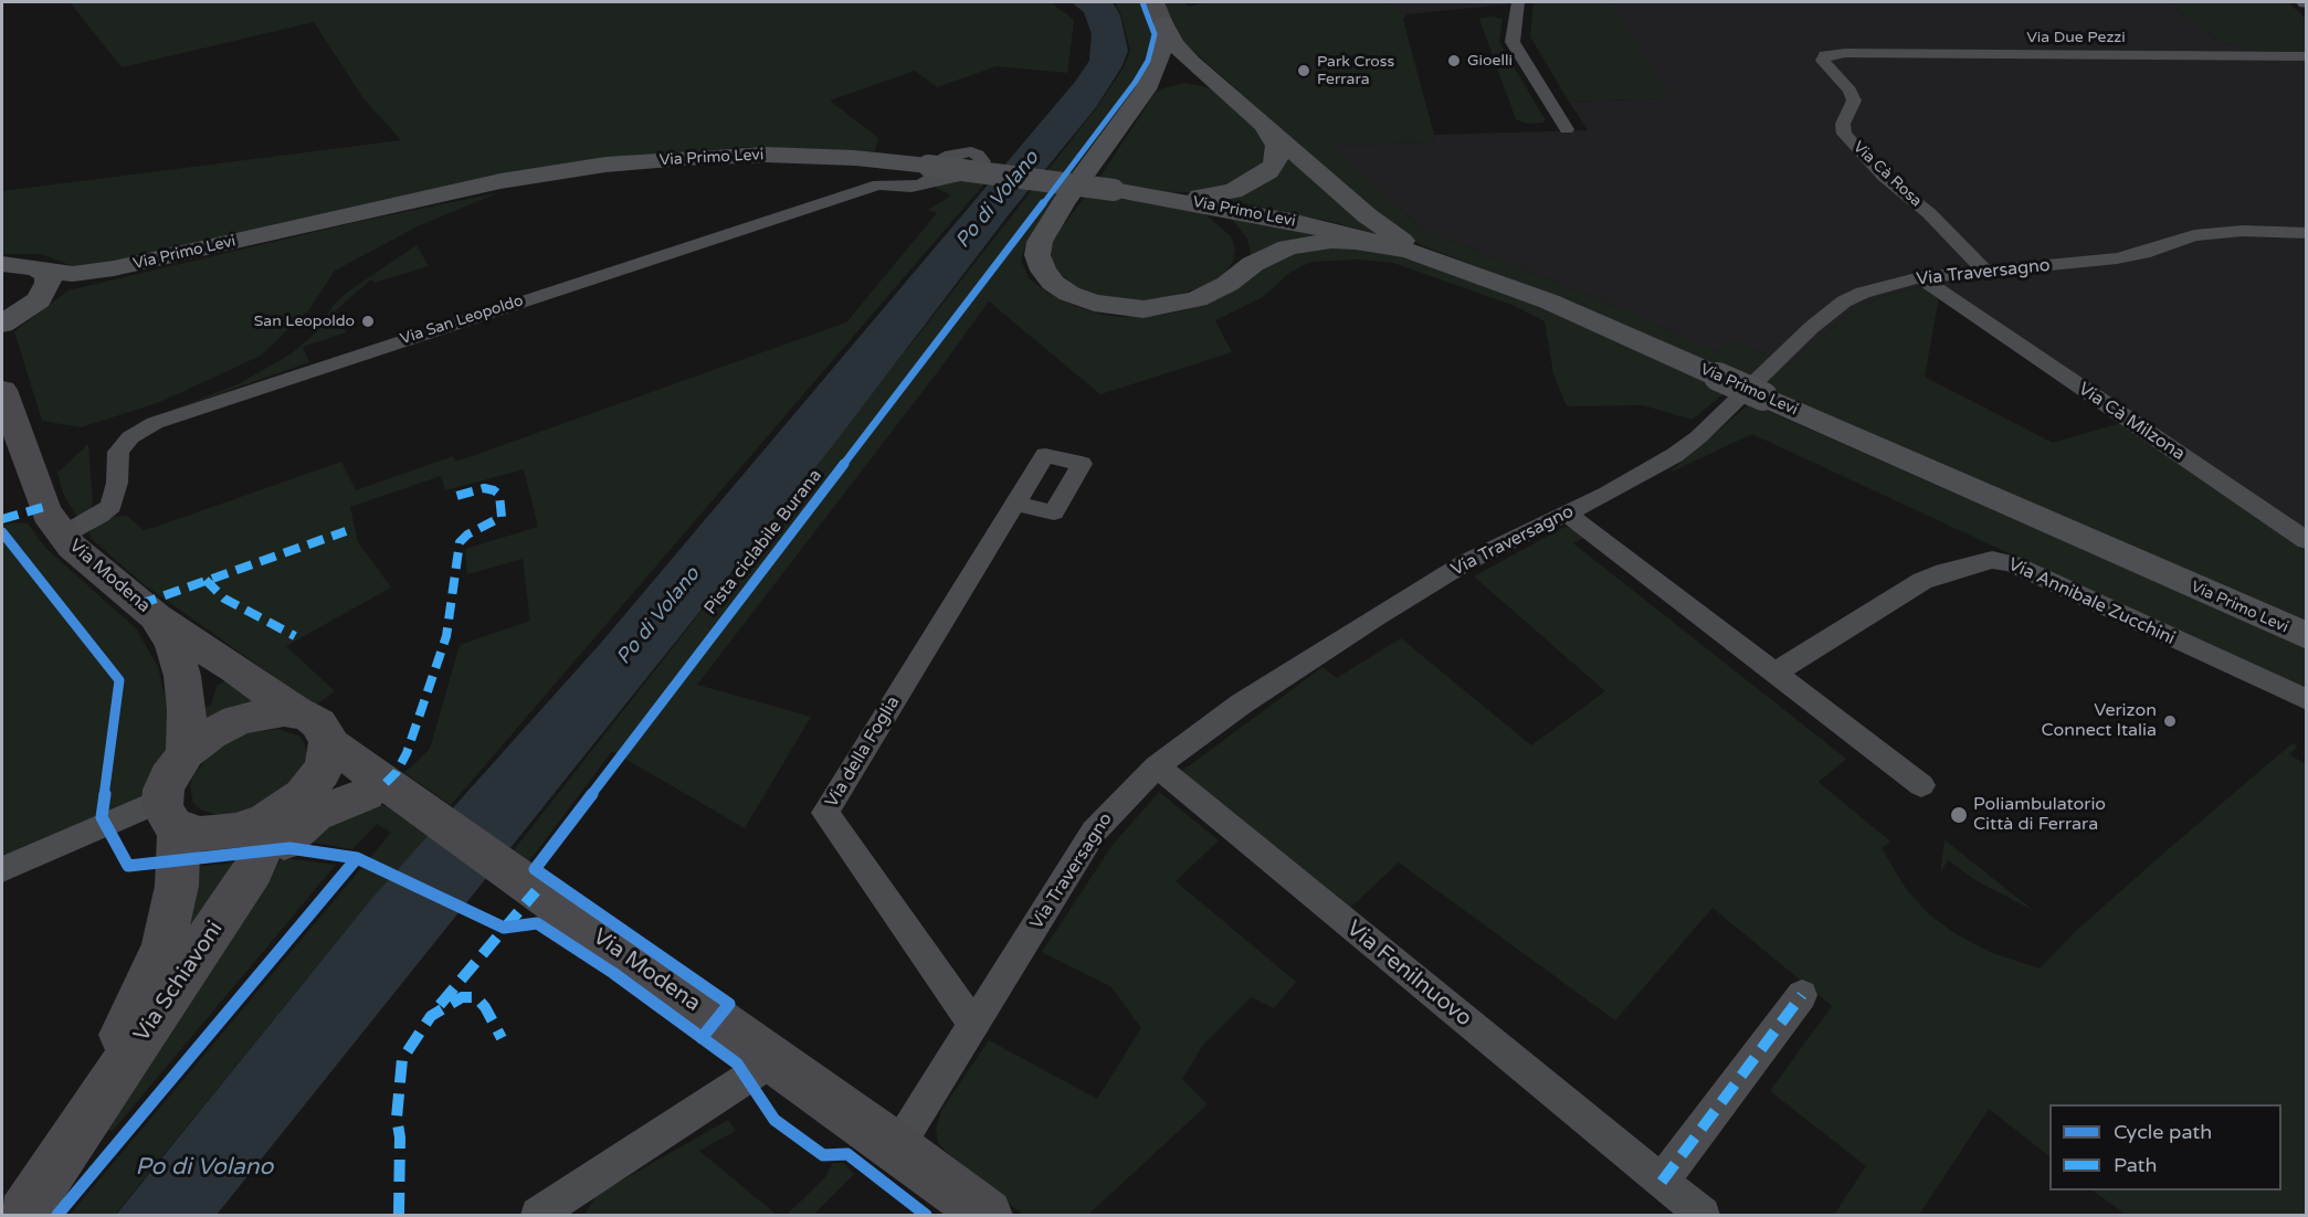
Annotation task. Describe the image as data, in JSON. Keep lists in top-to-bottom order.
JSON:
{
  "streets": {
    "main road": ["Via Primo Levi", "Via Modena", "Via Schiavoni"],
    "street": [
      "Via Due Pezzi",
      "Via Cà Rosa",
      "Via Traversagno",
      "Via San Leopoldo",
      "Via Cà Milzona",
      "Via Annibale Zucchini",
      "Via della Foglia",
      "Via Fenilnuovo"
    ],
    "cycle path": ["Pista ciclabile Burana"]
  },
  "crossings": [
    ["Via Due Pezzi", "Via Cà Rosa"],
    ["Via Primo Levi", "Via San Leopoldo"],
    ["Via Cà Rosa", "Via Traversagno"],
    ["Via Traversagno", "Via Cà Milzona"],
    ["Via Traversagno", "Via Modena"],
    ["Via Traversagno", "Via della Foglia"],
    ["Via Traversagno", "Via Fenilnuovo"],
    ["Via San Leopoldo", "Via Modena"],
    ["Via Modena", "Via Schiavoni"]
  ],
  "water": ["Po di Volano"],
  "places": [
    "Gioelli",
    "Park Cross Ferrara",
    "San Leopoldo",
    "Verizon Connect Italia",
    "Poliambulatorio Città di Ferrara"
  ],
  "legend": ["Cycle path", "Path"]
}
